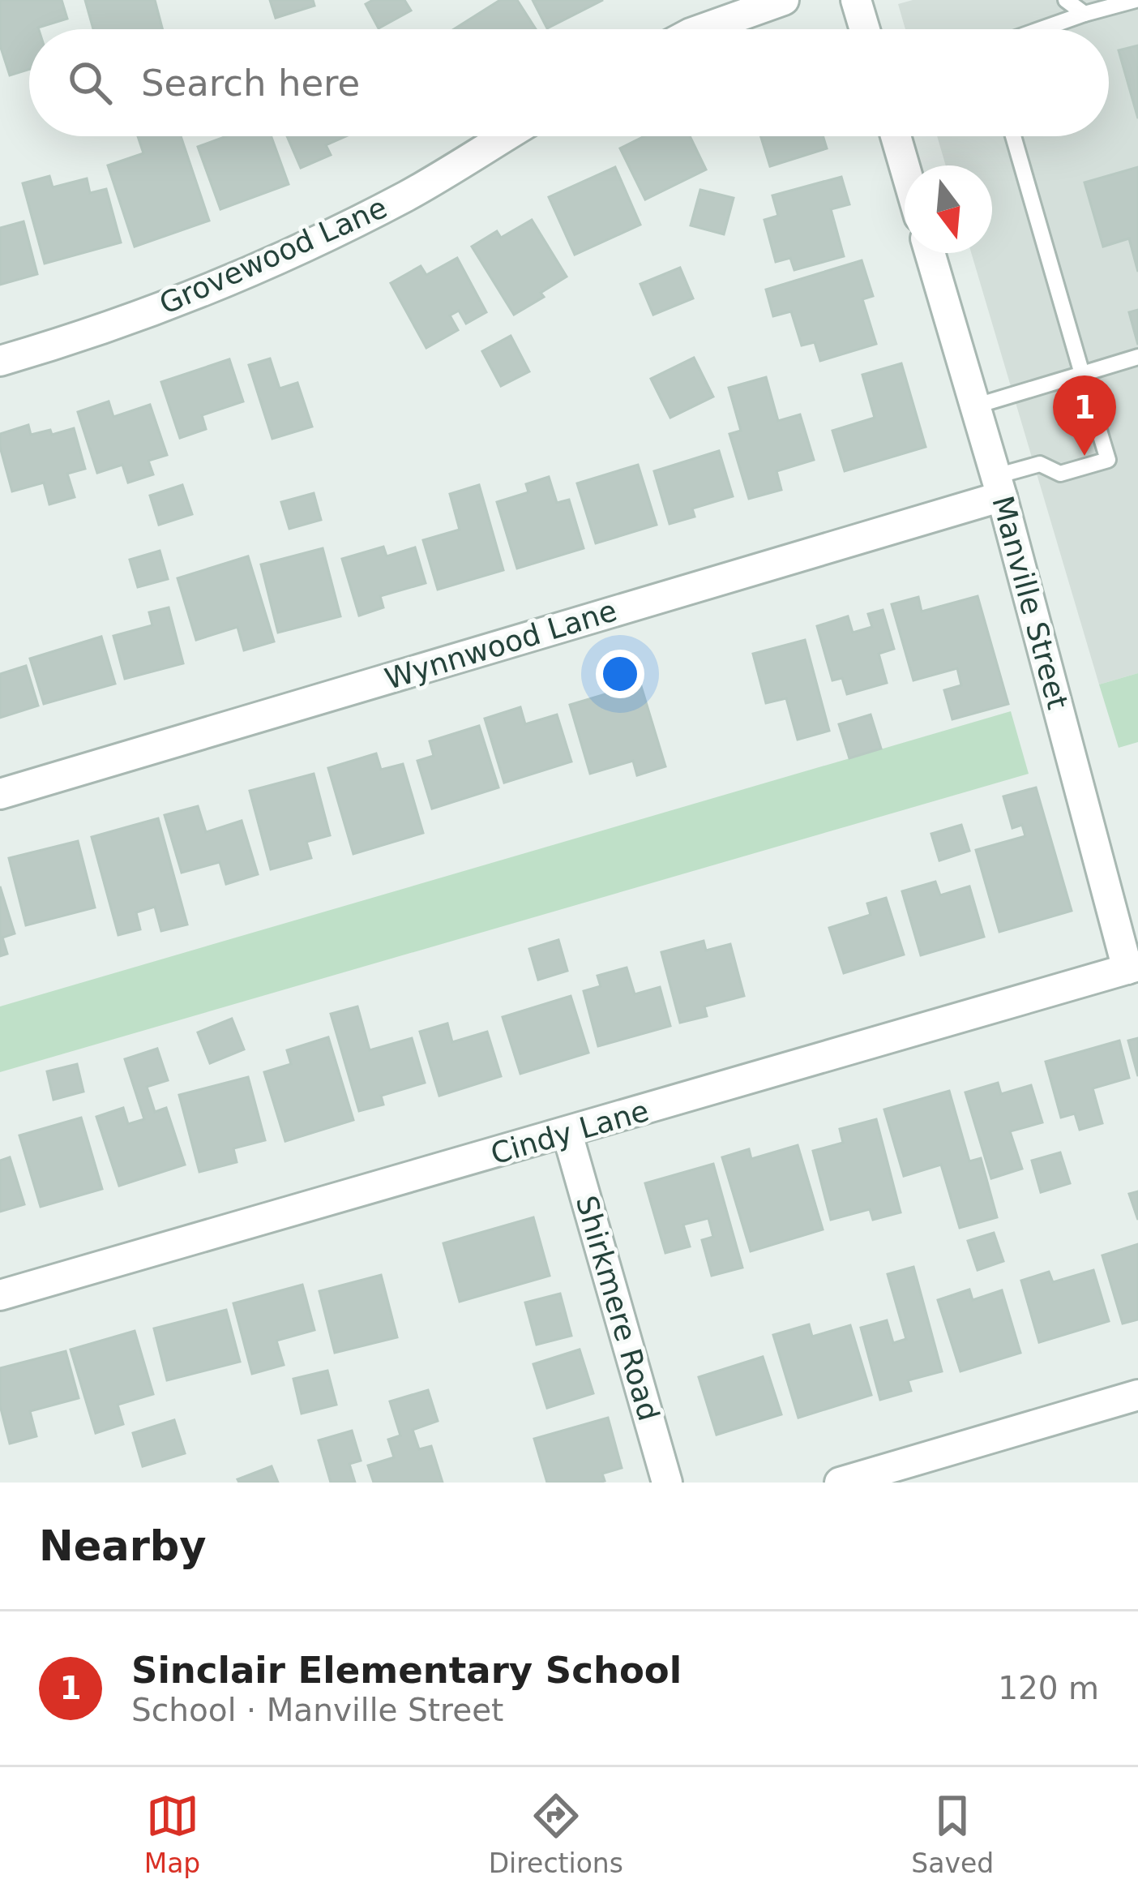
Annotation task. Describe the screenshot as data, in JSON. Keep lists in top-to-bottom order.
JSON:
{
  "streets": {
    "street": [
      "Grovewood Lane",
      "Manville Street",
      "Wynnwood Lane",
      "Cindy Lane",
      "Shirkmere Road"
    ]
  },
  "crossings": [
    ["Manville Street", "Wynnwood Lane"],
    ["Manville Street", "Cindy Lane"],
    ["Cindy Lane", "Shirkmere Road"]
  ],
  "north": "bottom",
  "page": {
    "search": "Search here",
    "pins": "1",
    "heading": "Nearby",
    "list": [
      {
        "mark": "1",
        "name": "Sinclair Elementary School",
        "note": "School · Manville Street",
        "value": "120 m"
      }
    ],
    "nav": ["Map", "Directions", "Saved"]
  }
}
